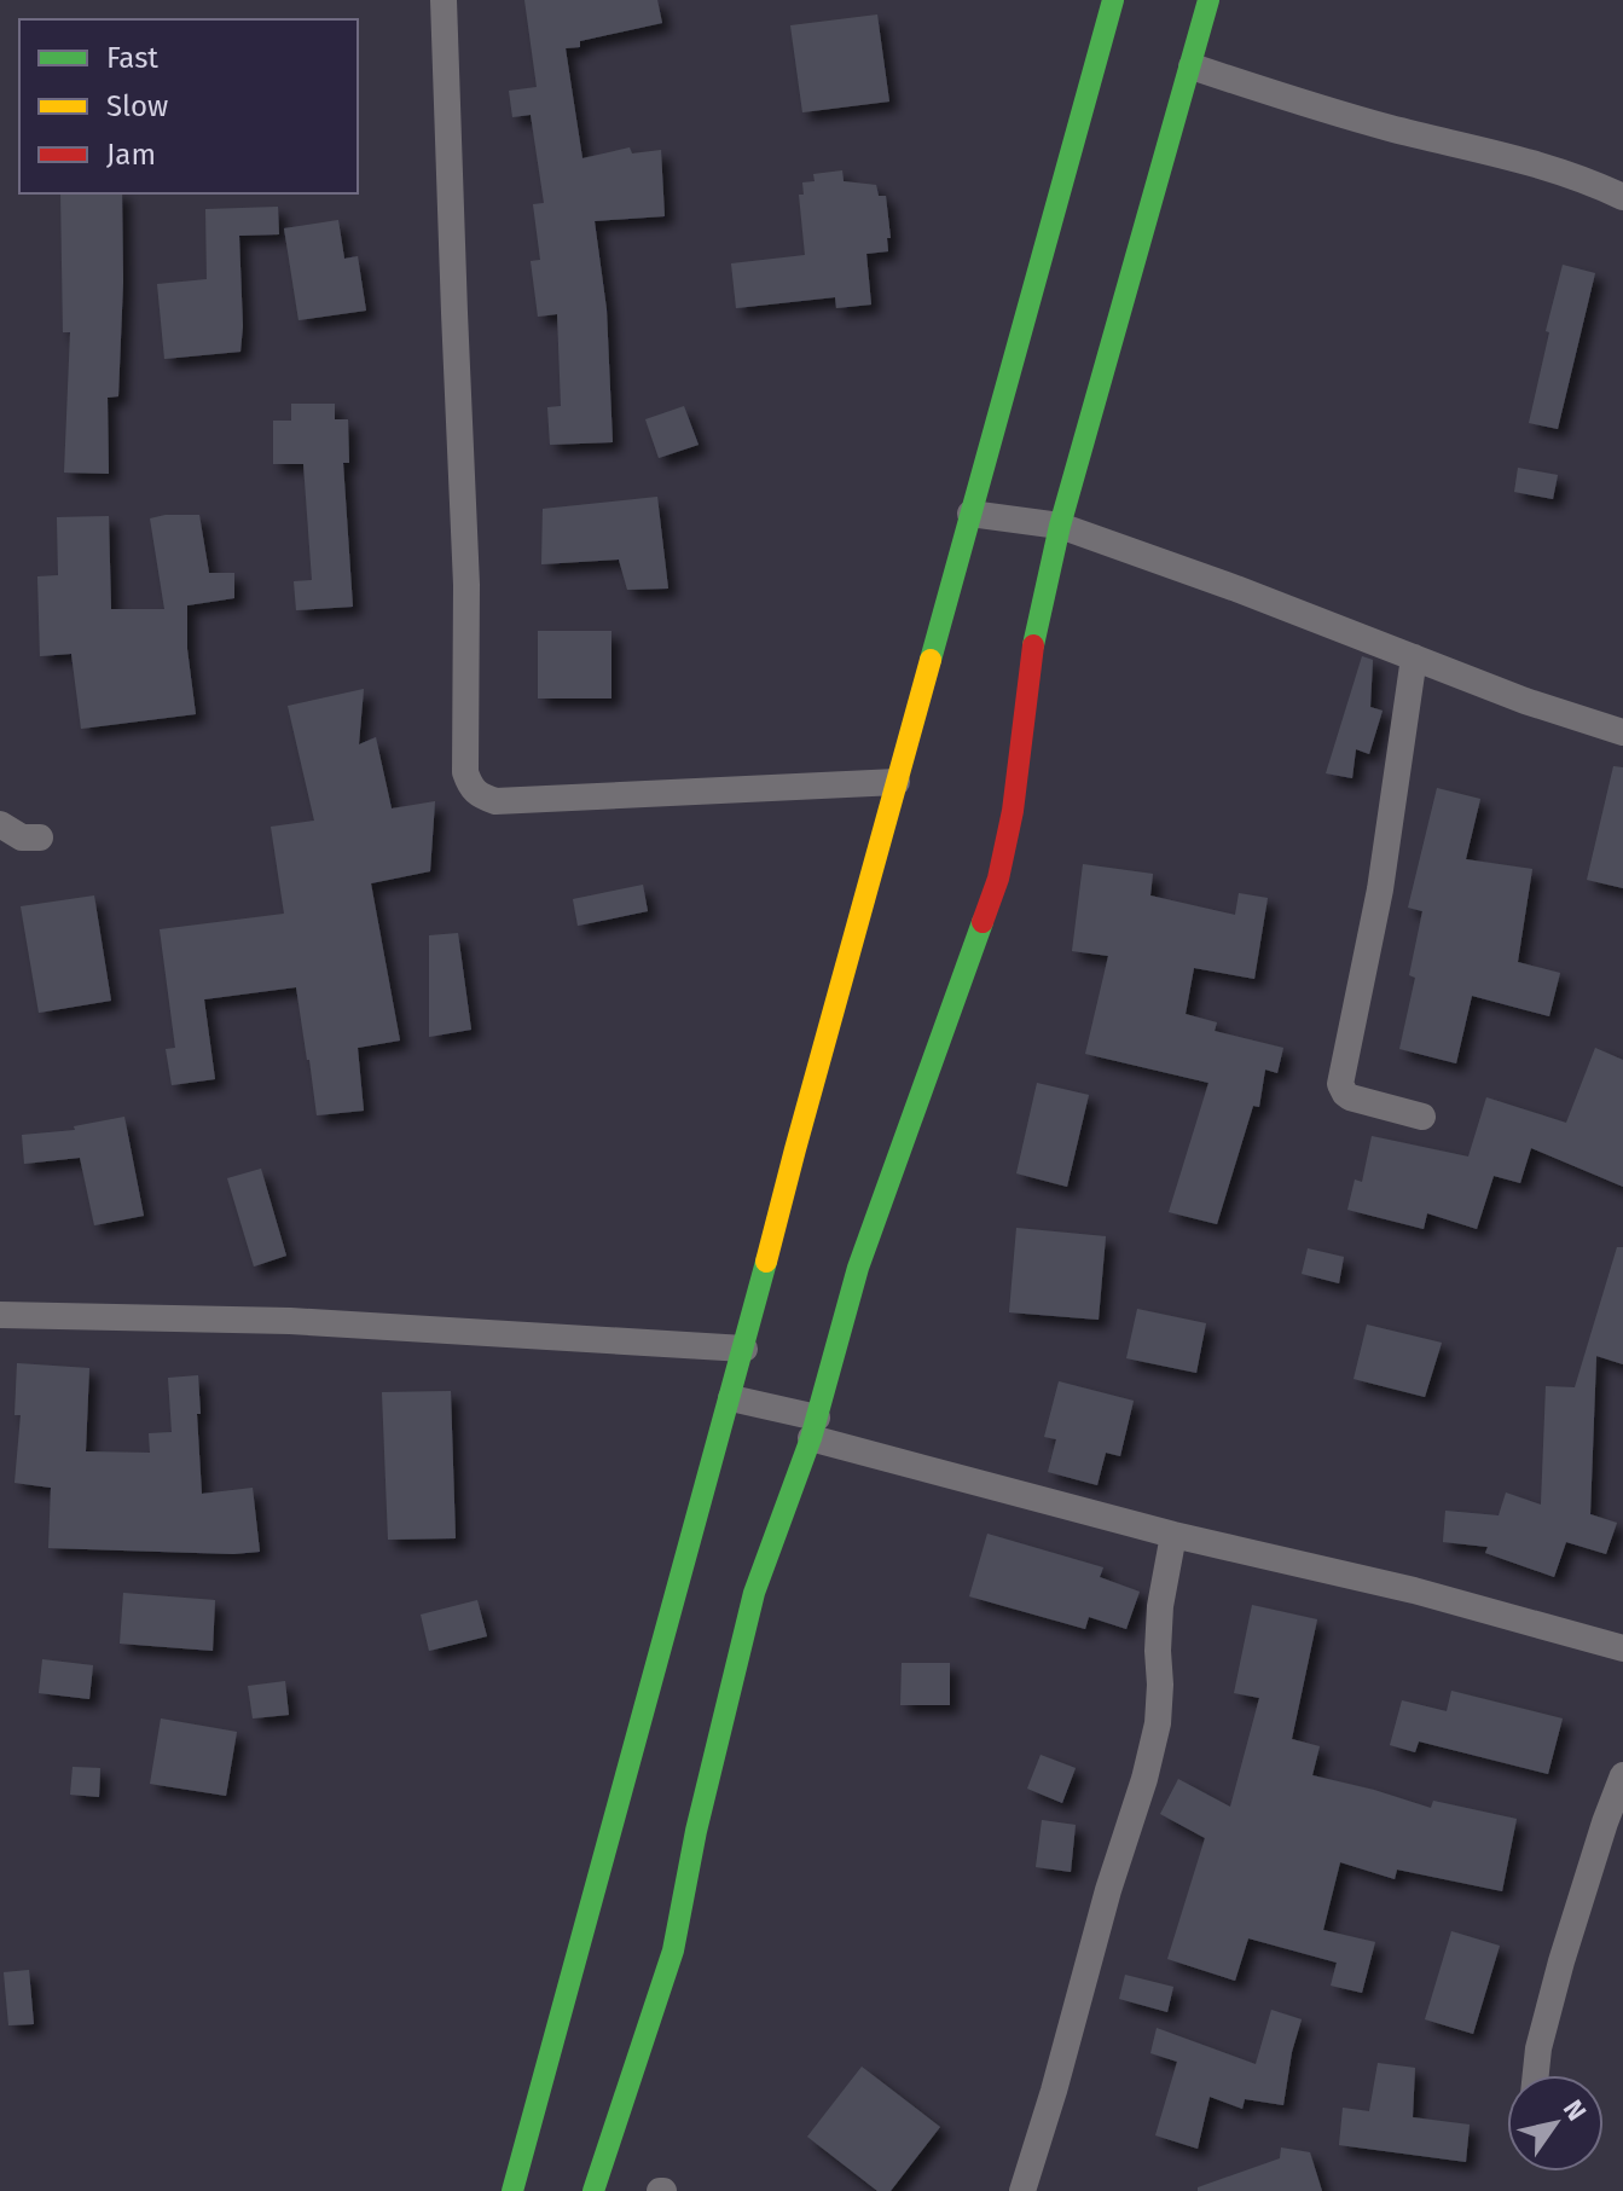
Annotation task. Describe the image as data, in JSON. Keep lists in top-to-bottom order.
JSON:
{
  "legend": ["Fast", "Slow", "Jam"],
  "north": "top right"
}
